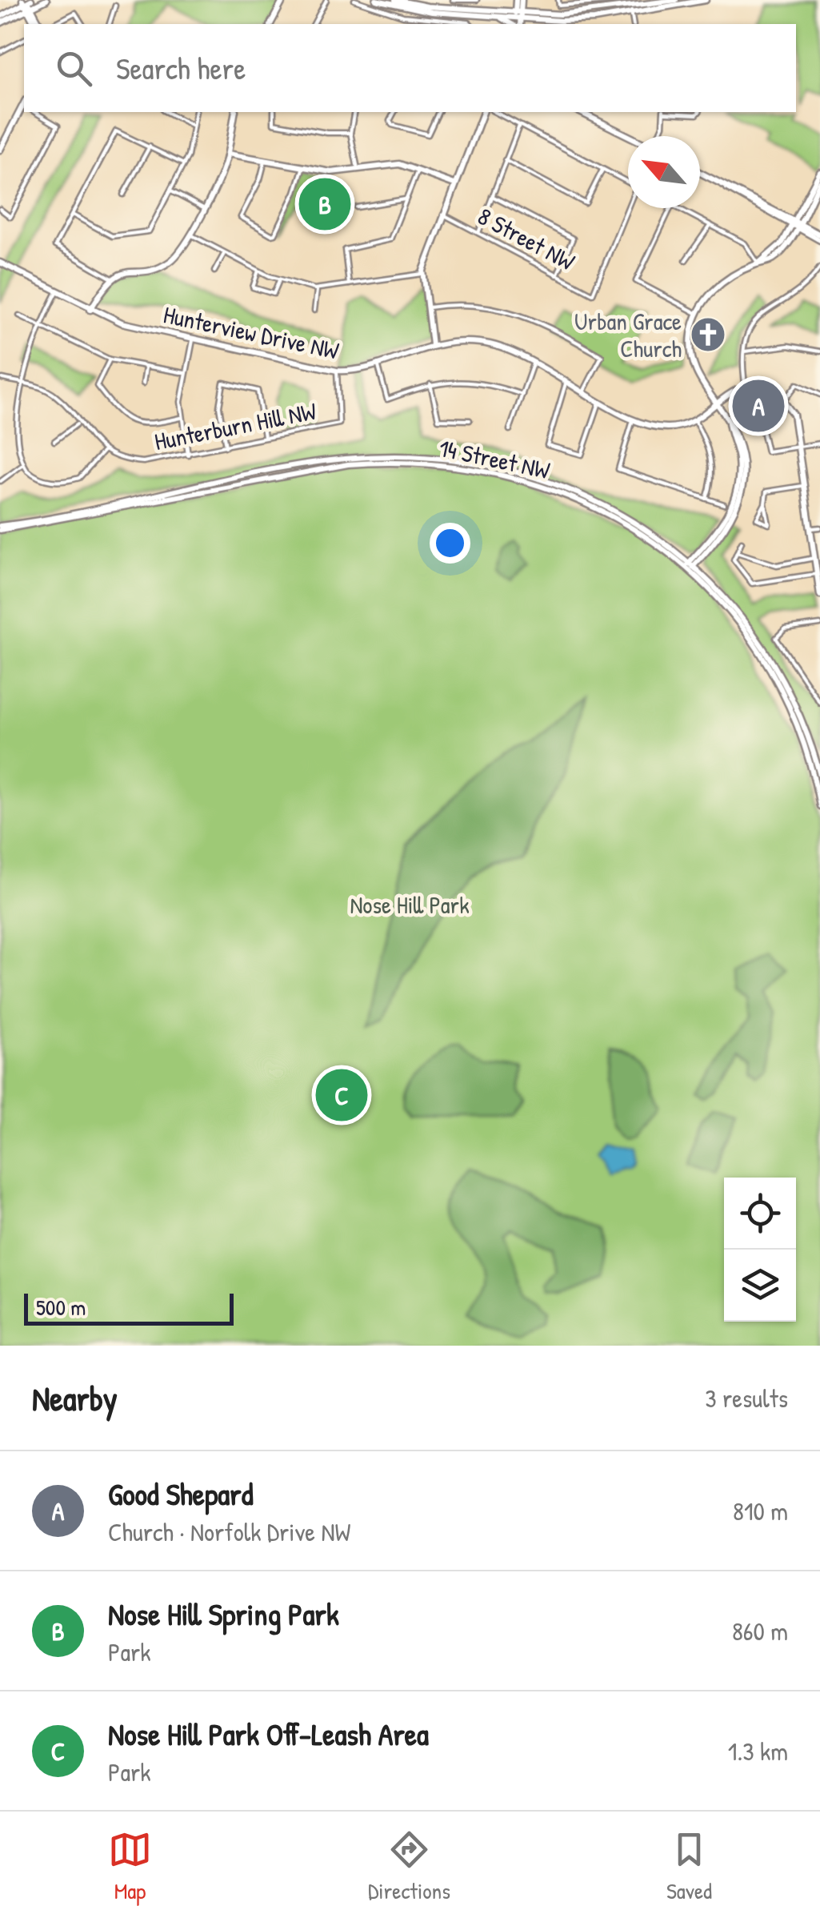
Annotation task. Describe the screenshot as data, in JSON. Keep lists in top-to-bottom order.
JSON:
{
  "streets": {
    "main road": ["Hunterview Drive NW", "14 Street NW"],
    "street": ["8 Street NW", "Hunterburn Hill NW"]
  },
  "crossings": [
    ["Hunterview Drive NW", "Hunterburn Hill NW"]
  ],
  "parks": ["Nose Hill Park"],
  "places": {
    "church": ["Urban Grace Church"]
  },
  "scale_bar": "500 m",
  "north": "top left",
  "page": {
    "search": "Search here",
    "pins": ["B", "A", "C"],
    "scale": "500 m",
    "heading": ["Nearby", "3 results"],
    "list": [
      {
        "mark": "A",
        "name": "Good Shepard",
        "note": "Church · Norfolk Drive NW",
        "value": "810 m"
      },
      {
        "mark": "B",
        "name": "Nose Hill Spring Park",
        "note": "Park",
        "value": "860 m"
      },
      {
        "mark": "C",
        "name": "Nose Hill Park Off-Leash Area",
        "note": "Park",
        "value": "1.3 km"
      }
    ],
    "nav": ["Map", "Directions", "Saved"]
  }
}
